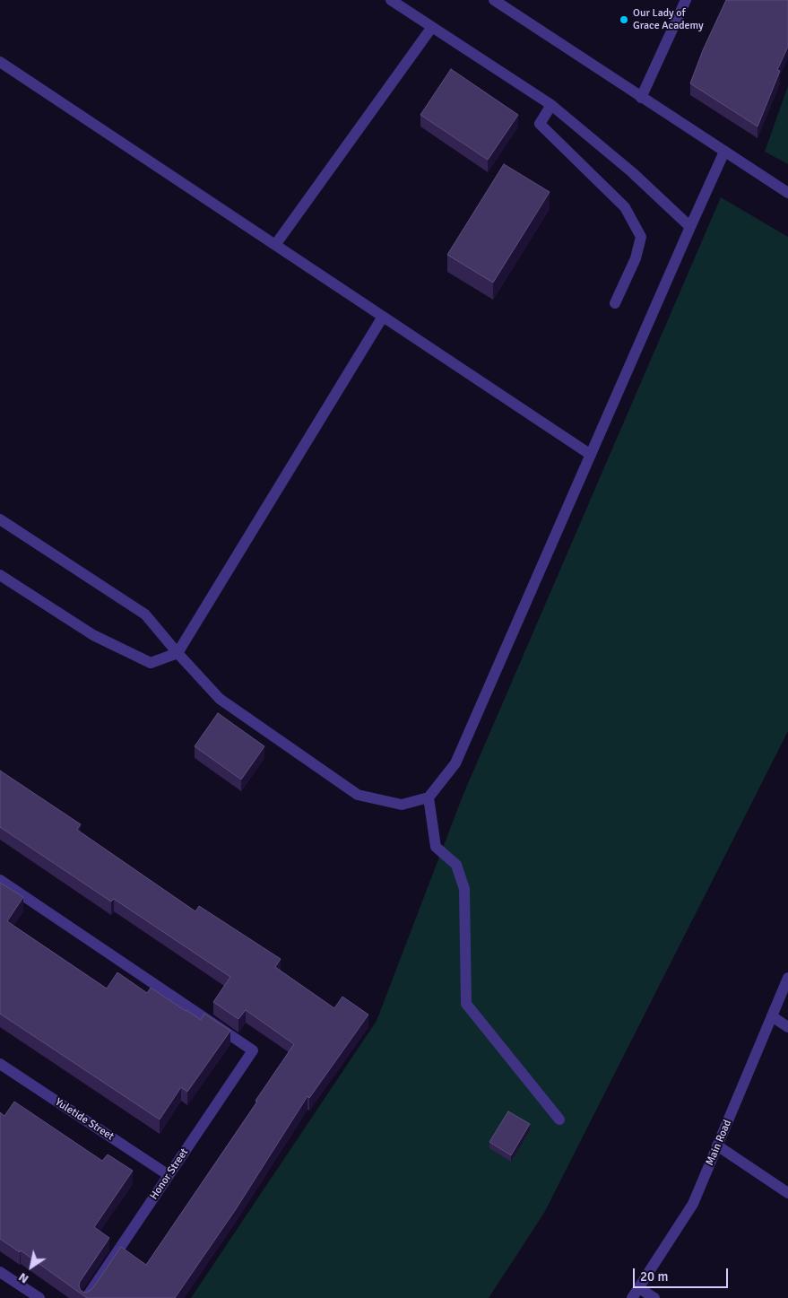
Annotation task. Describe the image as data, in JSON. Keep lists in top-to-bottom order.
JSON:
{
  "streets": {
    "street": ["Yuletide Street", "Main Road", "Honor Street"]
  },
  "crossings": [
    ["Yuletide Street", "Honor Street"]
  ],
  "places": ["Our Lady of Grace Academy"],
  "scale_bar": "20 m",
  "north": "bottom left"
}
